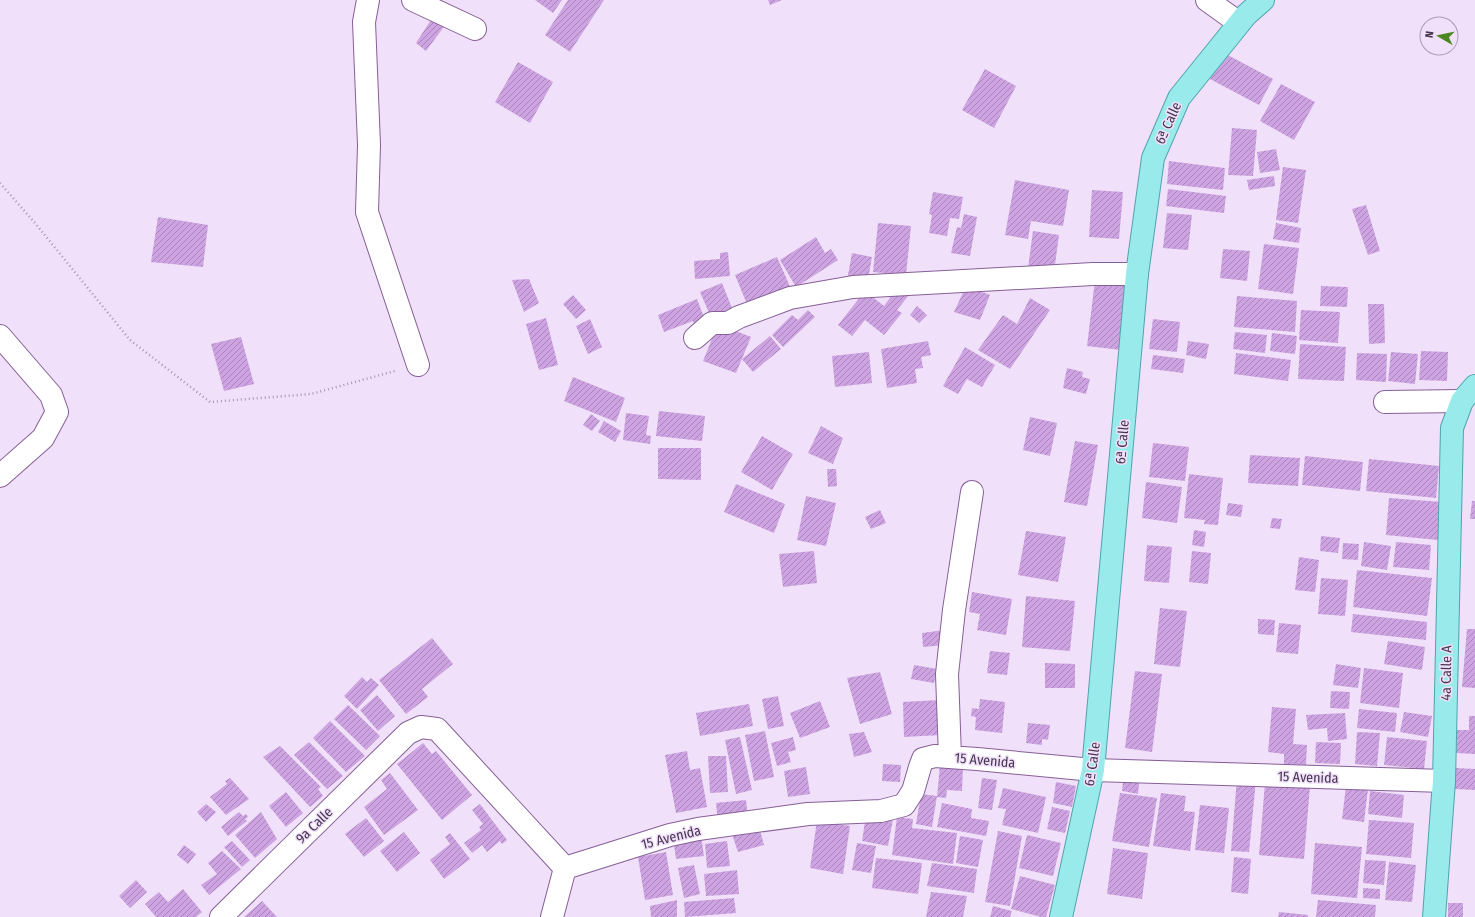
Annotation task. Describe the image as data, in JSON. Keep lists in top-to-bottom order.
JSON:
{
  "streets": {
    "main road": ["6ª Calle", "4a Calle A"],
    "street": ["15 Avenida", "9a Calle"]
  },
  "crossings": [
    ["6ª Calle", "15 Avenida"],
    ["4a Calle A", "15 Avenida"],
    ["15 Avenida", "9a Calle"]
  ],
  "north": "left"
}
